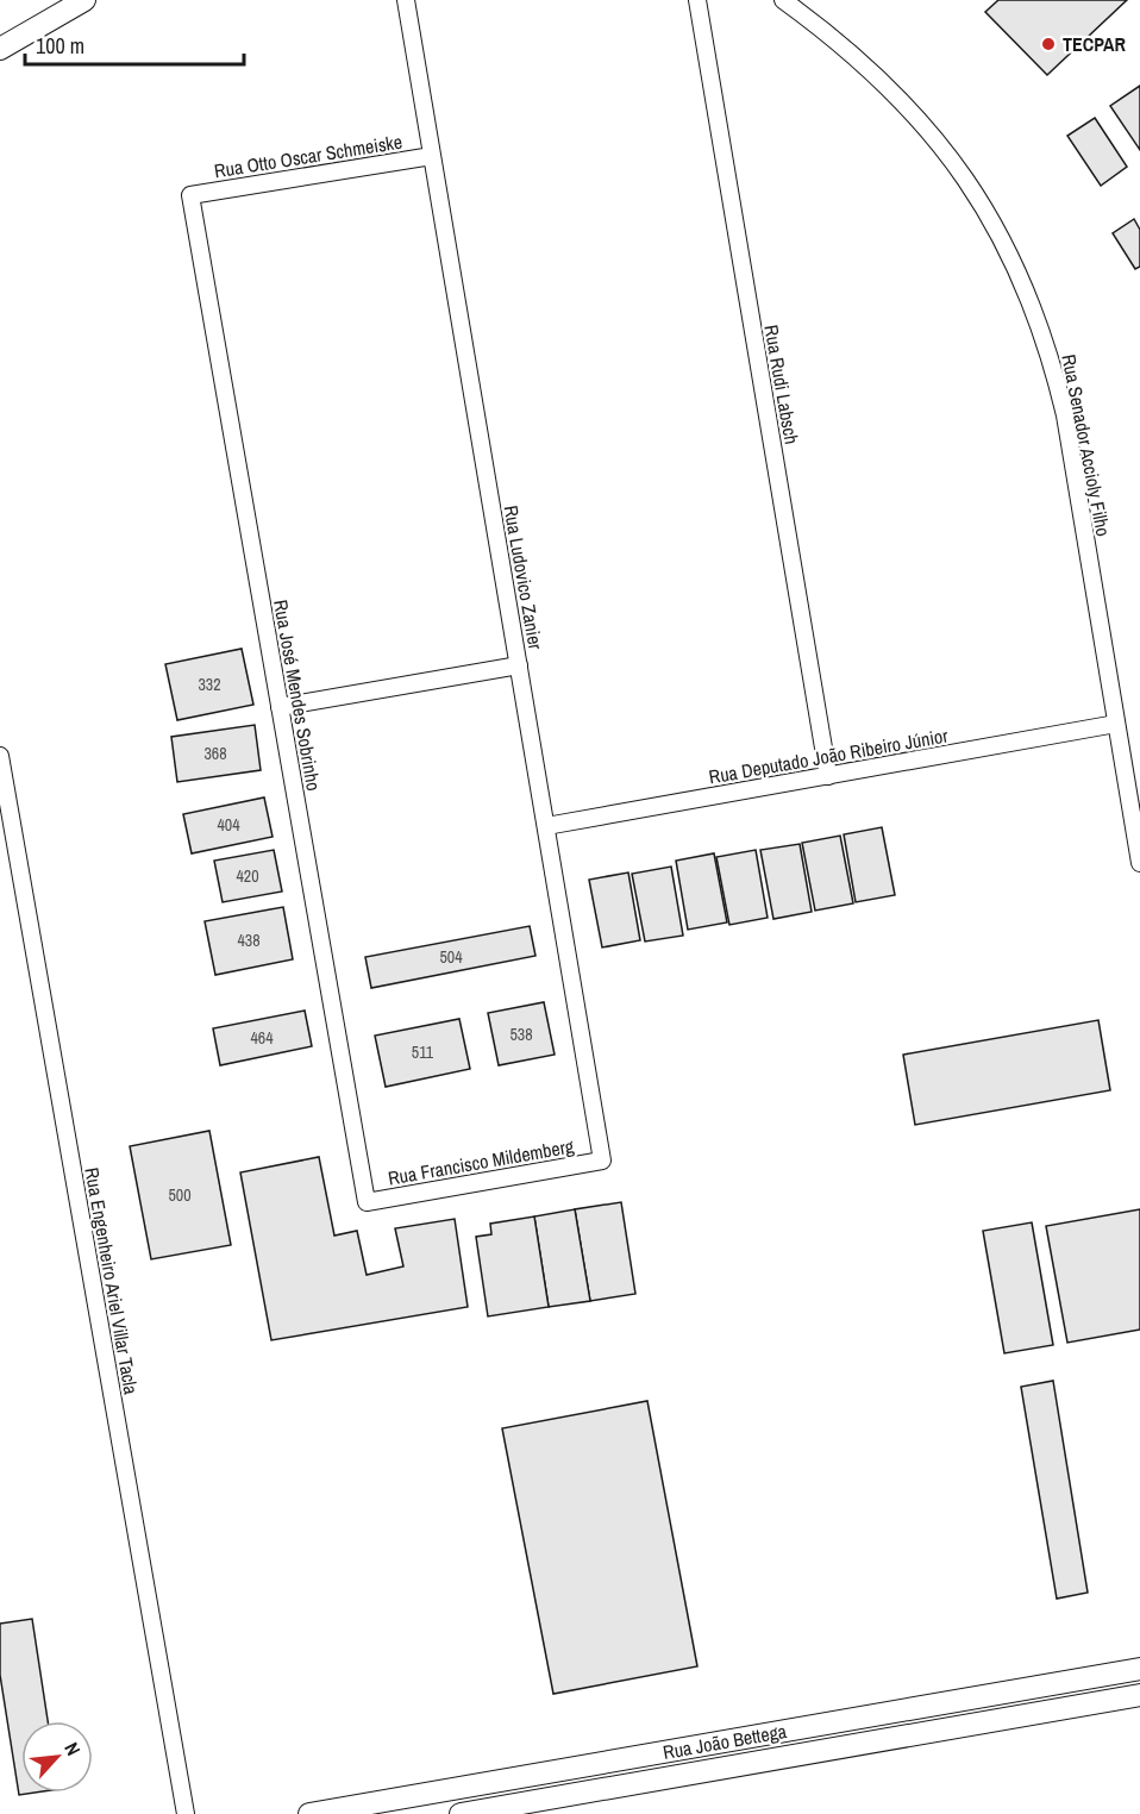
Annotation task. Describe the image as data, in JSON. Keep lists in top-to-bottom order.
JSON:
{
  "streets": {
    "main road": ["Rua João Bettega"],
    "street": [
      "Rua Otto Oscar Schmeiske",
      "Rua Rudi Labsch",
      "Rua Senador Accioly Filho",
      "Rua Ludovico Zanier",
      "Rua José Mendes Sobrinho",
      "Rua Deputado João Ribeiro Júnior",
      "Rua Francisco Mildemberg",
      "Rua Engenheiro Ariel Villar Tacla"
    ]
  },
  "crossings": [
    ["Rua Otto Oscar Schmeiske", "Rua Ludovico Zanier"],
    ["Rua Otto Oscar Schmeiske", "Rua José Mendes Sobrinho"],
    ["Rua Rudi Labsch", "Rua Deputado João Ribeiro Júnior"],
    ["Rua Senador Accioly Filho", "Rua Deputado João Ribeiro Júnior"],
    ["Rua Ludovico Zanier", "Rua Deputado João Ribeiro Júnior"],
    ["Rua Ludovico Zanier", "Rua Francisco Mildemberg"],
    ["Rua José Mendes Sobrinho", "Rua Francisco Mildemberg"]
  ],
  "places": ["TECPAR"],
  "house_numbers": [
    "332",
    "368",
    "404",
    "420",
    "438",
    "504",
    "538",
    "464",
    "511",
    "500"
  ],
  "scale_bar": "100 m",
  "north": "top right"
}
